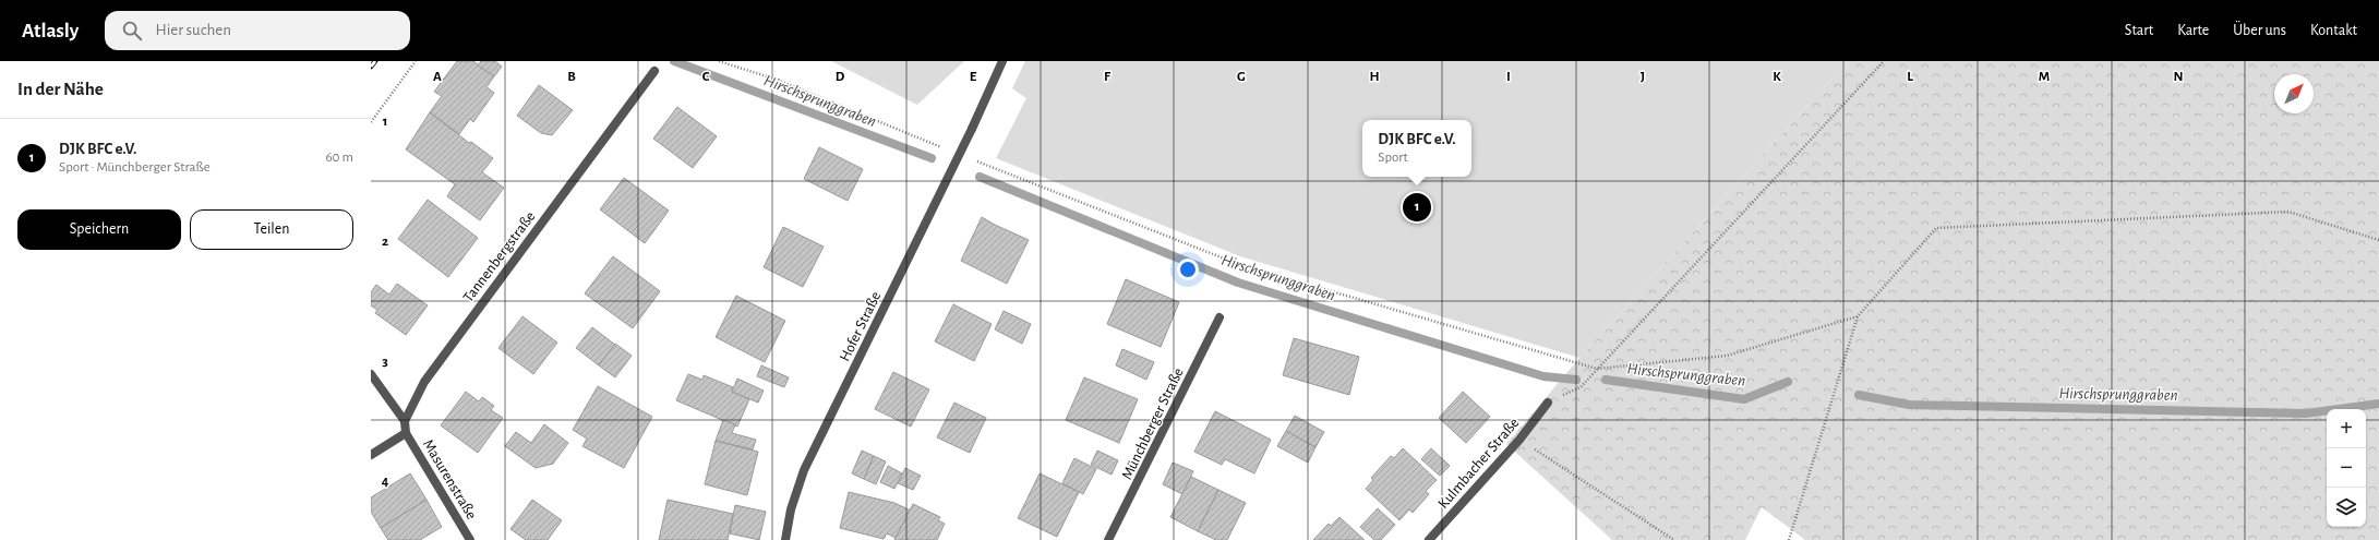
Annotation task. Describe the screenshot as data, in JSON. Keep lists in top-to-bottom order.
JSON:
{
  "streets": {
    "street": [
      "Tannenbergstraße",
      "Hofer Straße",
      "Münchberger Straße",
      "Kulmbacher Straße",
      "Masurenstraße"
    ]
  },
  "water": ["Hirschsprunggraben"],
  "north": "top right",
  "page": {
    "header": "Atlasly",
    "search": "Hier suchen",
    "nav": [
      "Start",
      "Karte",
      "Über uns",
      "Kontakt"
    ],
    "heading": "In der Nähe",
    "list": [
      {
        "mark": "1",
        "name": "DJK BFC e.V.",
        "note": "Sport · Münchberger Straße",
        "value": "60 m"
      }
    ],
    "popup": ["DJK BFC e.V.", "Sport"],
    "pins": "1",
    "buttons": ["Speichern", "Teilen"],
    "map_buttons": ["+", "−"]
  },
  "grid": {
    "columns": [
      "A",
      "B",
      "C",
      "D",
      "E",
      "F",
      "G",
      "H",
      "I",
      "J",
      "K",
      "L",
      "M",
      "N"
    ],
    "rows": [
      "1",
      "2",
      "3",
      "4"
    ]
  }
}
